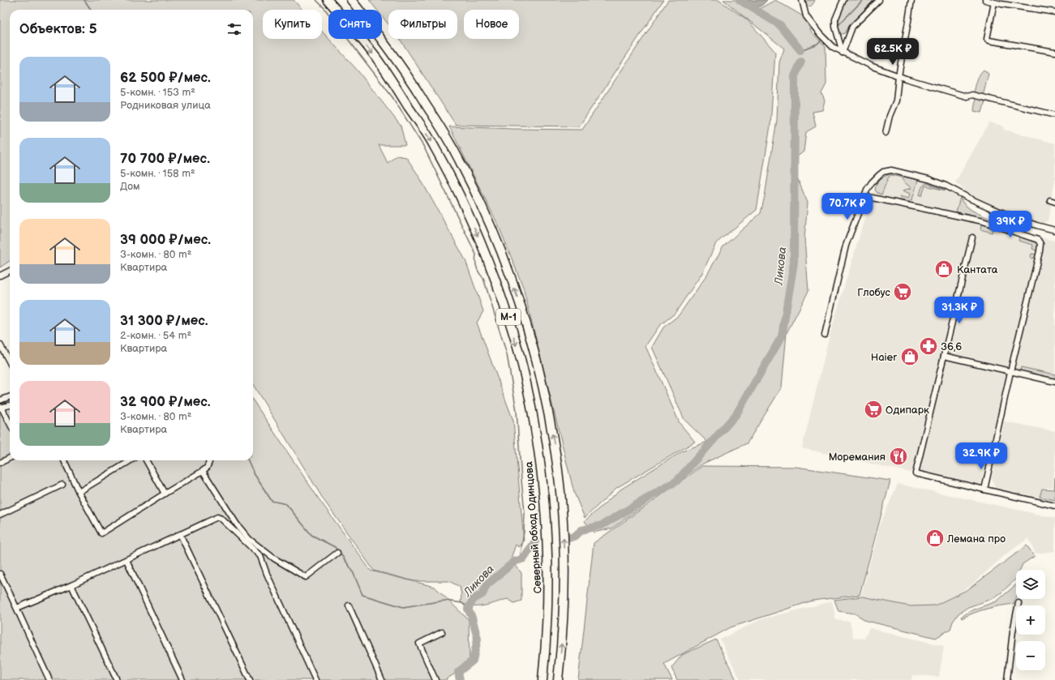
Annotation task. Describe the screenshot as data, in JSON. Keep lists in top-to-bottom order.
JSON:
{
  "streets": {
    "highway": ["М-1", "Северный обход Одинцова"]
  },
  "water": ["Ликова"],
  "places": {
    "shop": ["Кантата", "Haier", "Лемана про"],
    "supermarket": ["Глобус", "Одипарк"],
    "pharmacy": ["36,6"],
    "restaurant": ["Моремания"]
  },
  "page": {
    "chip": [
      "Купить",
      "Снять",
      "Фильтры",
      "Новое"
    ],
    "heading": "Объектов: 5",
    "price": [
      "62.5K ₽",
      "70.7K ₽",
      "39K ₽",
      "31.3K ₽",
      "32.9K ₽"
    ],
    "list": [
      {
        "name": "62 500 ₽/мес.",
        "note": "5-комн. · 153 m² · Родниковая улица"
      },
      {
        "name": "70 700 ₽/мес.",
        "note": "5-комн. · 158 m² · Дом"
      },
      {
        "name": "39 000 ₽/мес.",
        "note": "3-комн. · 80 m² · Квартира"
      },
      {
        "name": "31 300 ₽/мес.",
        "note": "2-комн. · 54 m² · Квартира"
      },
      {
        "name": "32 900 ₽/мес.",
        "note": "3-комн. · 80 m² · Квартира"
      }
    ],
    "map_buttons": ["+", "−"]
  }
}
